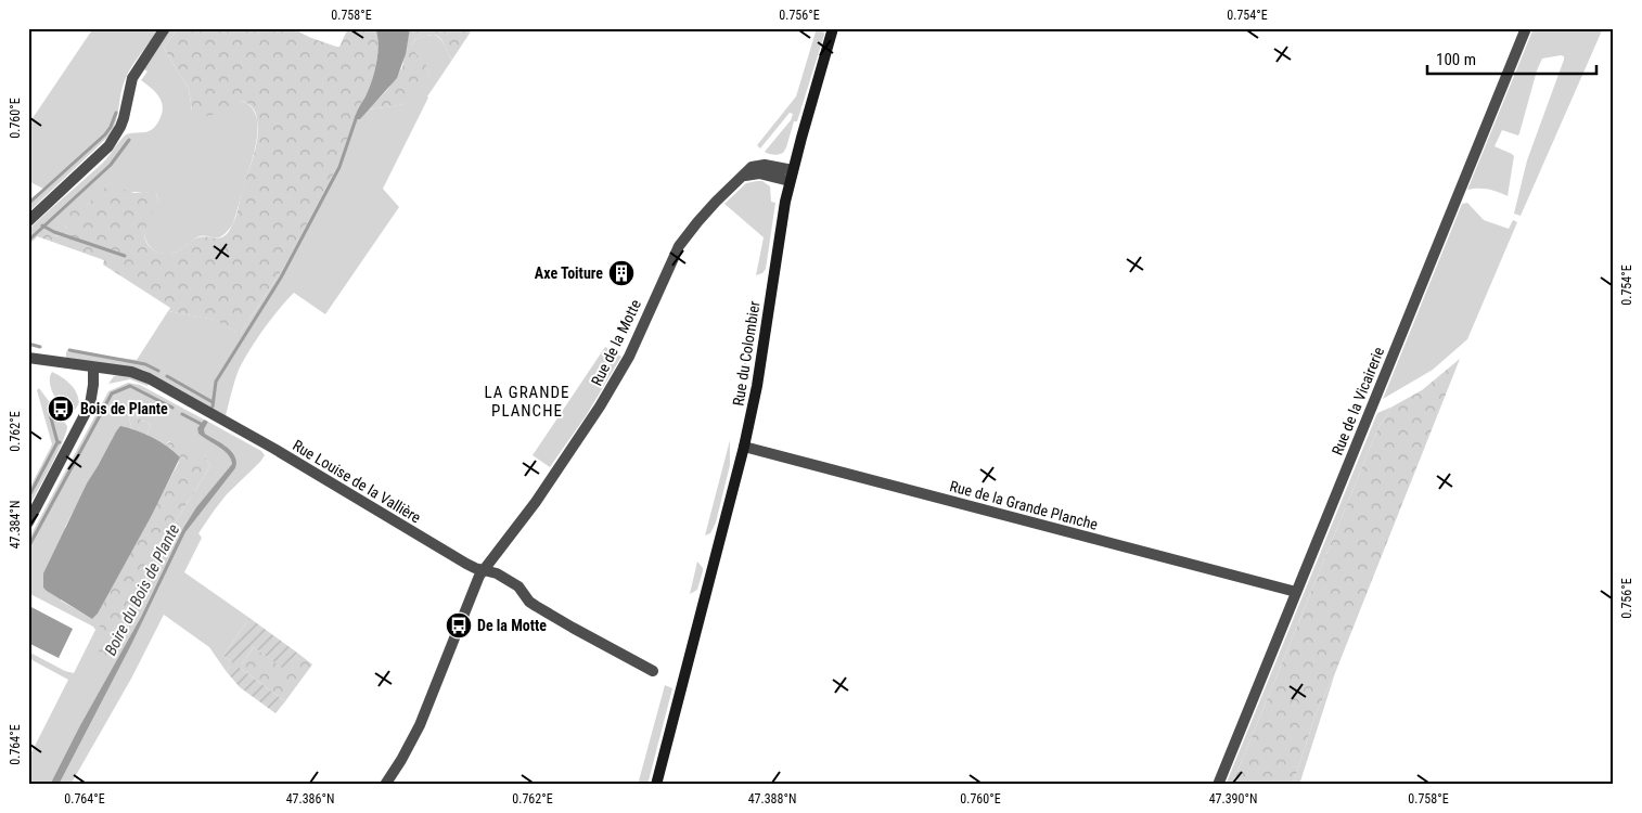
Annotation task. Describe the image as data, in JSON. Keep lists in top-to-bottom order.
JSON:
{
  "streets": {
    "main road": ["Rue du Colombier"],
    "street": [
      "Rue de la Motte",
      "Rue de la Vicairerie",
      "Rue Louise de la Vallière",
      "Rue de la Grande Planche"
    ]
  },
  "crossings": [
    ["Rue de la Motte", "Rue du Colombier"],
    ["Rue de la Motte", "Rue Louise de la Vallière"],
    ["Rue du Colombier", "Rue de la Grande Planche"],
    ["Rue de la Vicairerie", "Rue de la Grande Planche"]
  ],
  "districts": ["LA GRANDE PLANCHE"],
  "water": ["Boire du Bois de Plante"],
  "places": {
    "building": ["Axe Toiture"],
    "bus stop": ["Bois de Plante", "De la Motte"]
  },
  "scale_bar": "100 m",
  "coordinates": [
    "0.758°E",
    "0.756°E",
    "0.754°E",
    "0.760°E",
    "0.762°E",
    "47.384°N",
    "0.764°E",
    "47.386°N",
    "47.388°N",
    "47.390°N"
  ]
}
